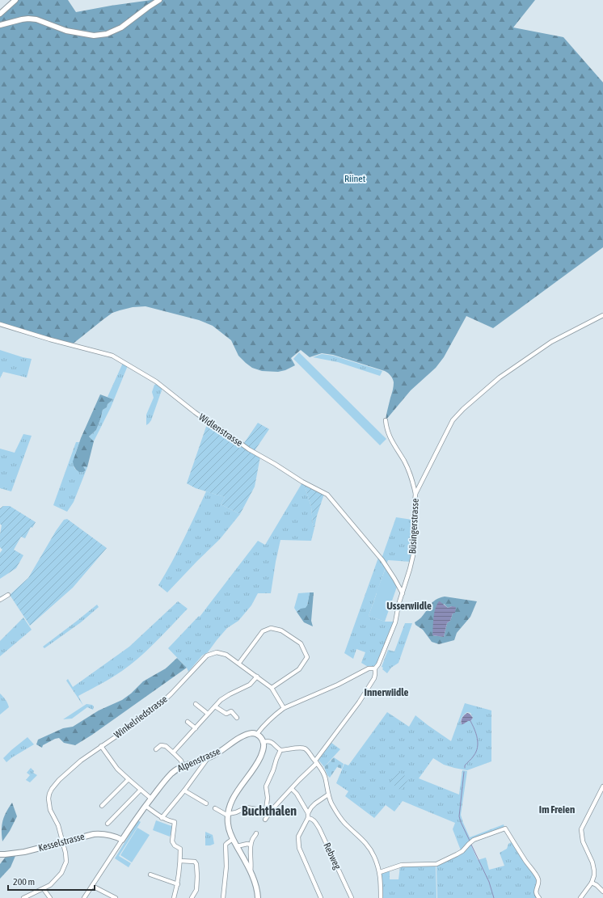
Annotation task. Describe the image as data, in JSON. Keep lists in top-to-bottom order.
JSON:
{
  "streets": {
    "street": [
      "Widlenstrasse",
      "Büsingerstrasse",
      "Winkelriedstrasse",
      "Alpenstrasse",
      "Kesselstrasse",
      "Rebweg"
    ]
  },
  "crossings": [
    ["Widlenstrasse", "Büsingerstrasse"],
    ["Büsingerstrasse", "Rebweg"],
    ["Winkelriedstrasse", "Kesselstrasse"],
    ["Alpenstrasse", "Kesselstrasse"]
  ],
  "districts": [
    "Usserwiidle",
    "Innerwiidle",
    "Im Freien",
    "Buchthalen"
  ],
  "parks": ["Riinet"],
  "scale_bar": "200 m"
}
